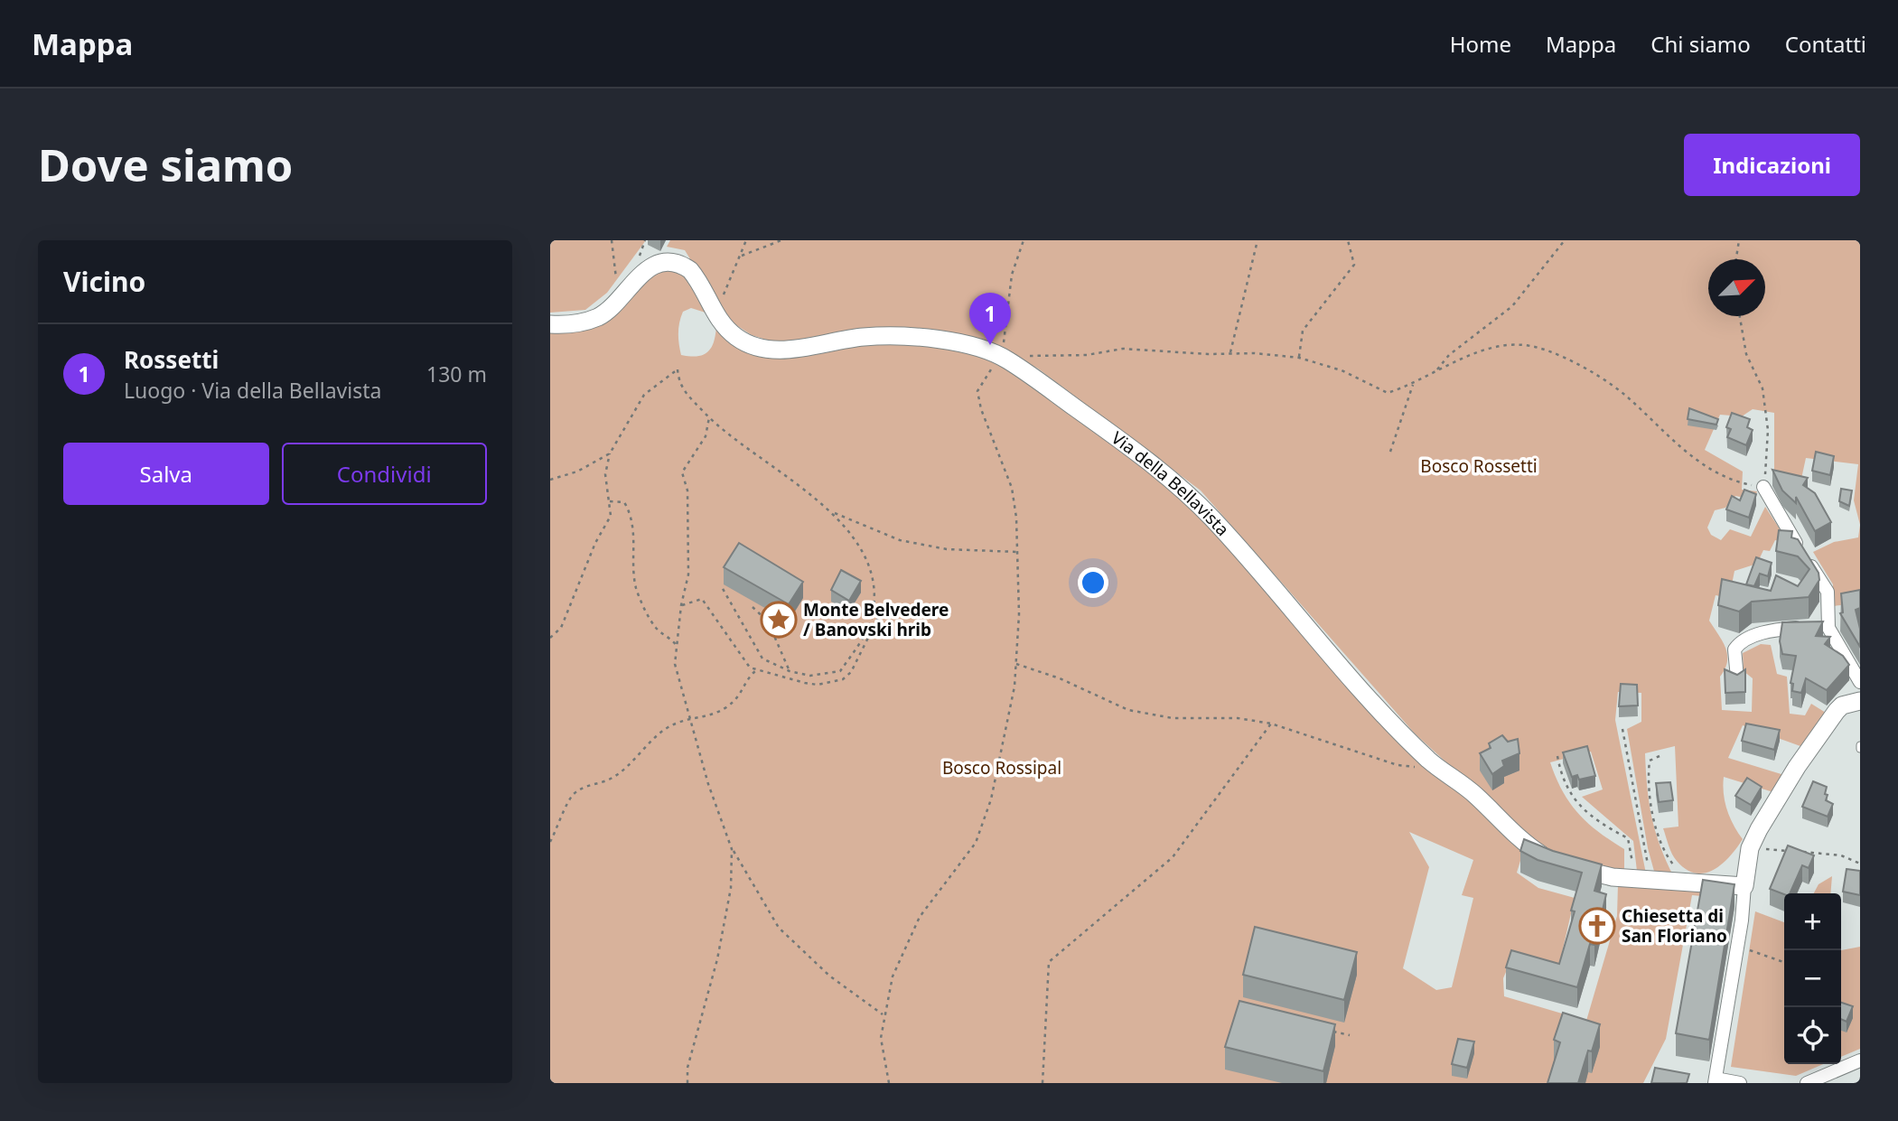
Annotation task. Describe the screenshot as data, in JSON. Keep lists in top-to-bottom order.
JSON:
{
  "streets": {
    "street": ["Via della Bellavista"]
  },
  "parks": ["Bosco Rossetti", "Bosco Rossipal"],
  "places": {
    "place": ["Monte Belvedere / Banovski hrib"],
    "church": ["Chiesetta di San Floriano"]
  },
  "north": "top right",
  "page": {
    "header": "Mappa",
    "nav": [
      "Home",
      "Mappa",
      "Chi siamo",
      "Contatti"
    ],
    "buttons": [
      "Indicazioni",
      ["Salva", "Condividi"]
    ],
    "title": "Dove siamo",
    "heading": "Vicino",
    "pins": "1",
    "list": [
      {
        "mark": "1",
        "name": "Rossetti",
        "note": "Luogo · Via della Bellavista",
        "value": "130 m"
      }
    ],
    "map_buttons": ["+", "−"]
  }
}
